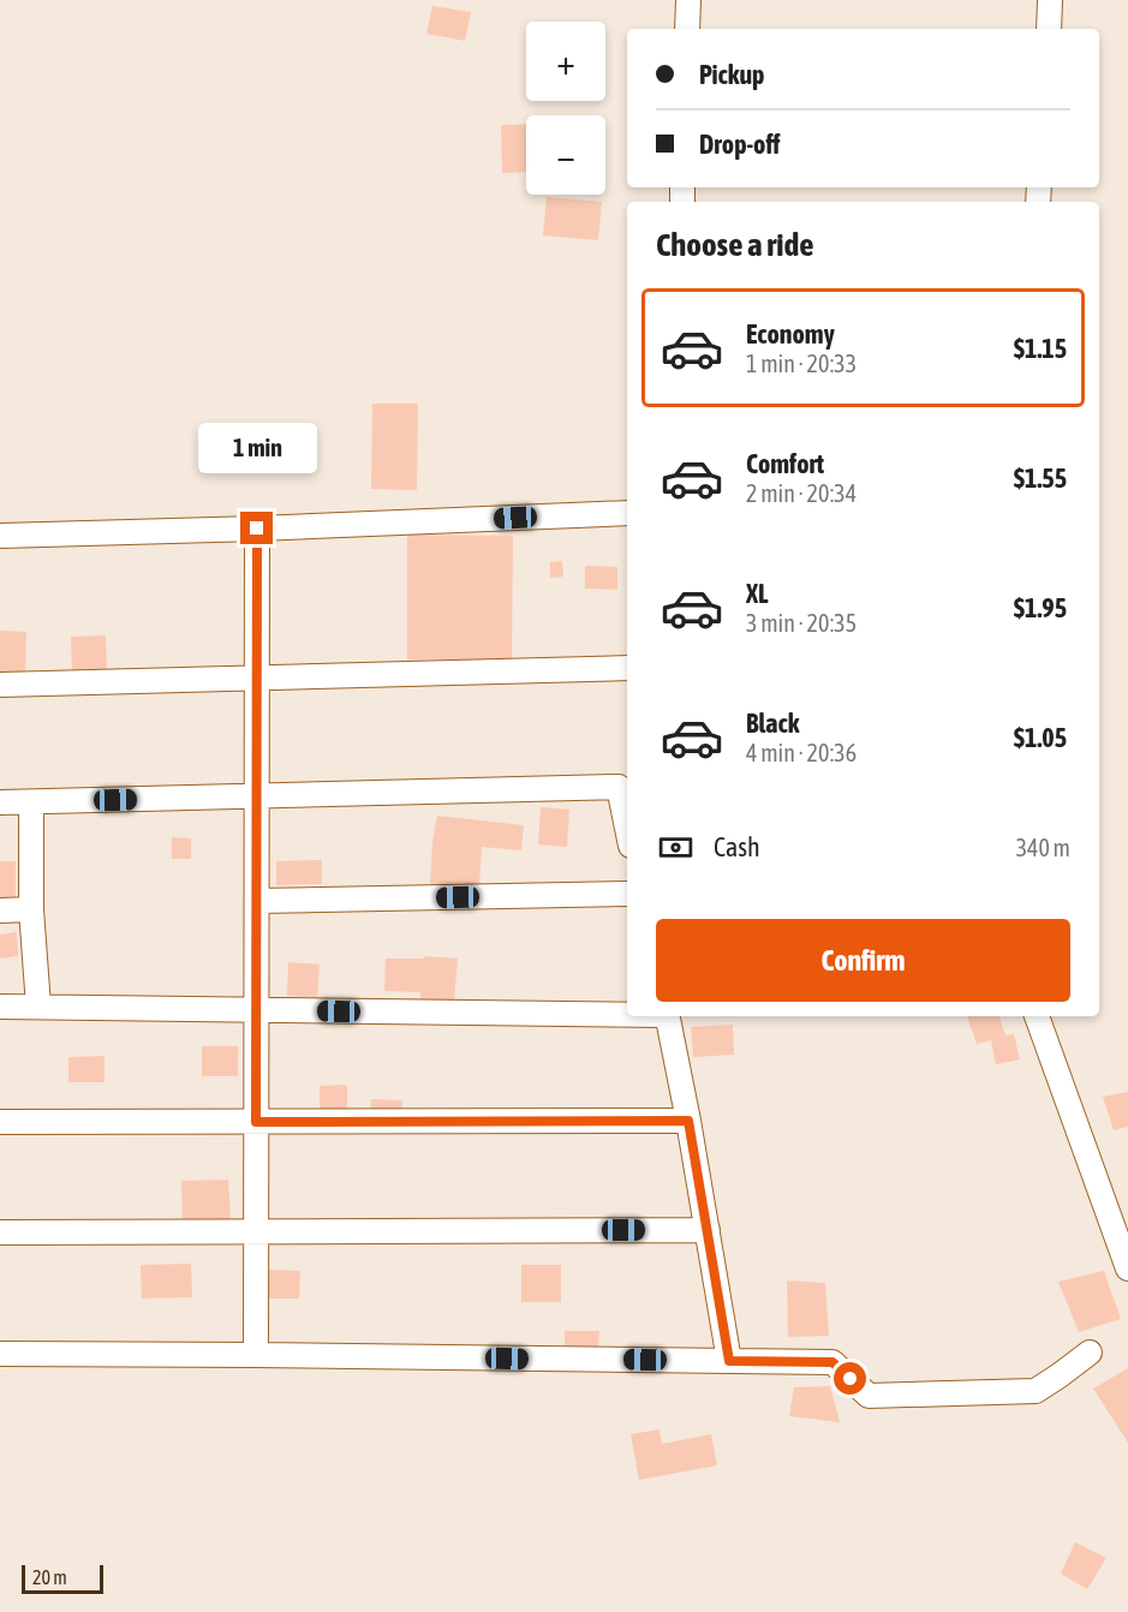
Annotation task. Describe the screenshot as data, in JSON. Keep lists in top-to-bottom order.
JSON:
{
  "scale_bar": "20 m",
  "page": {
    "map_buttons": ["+", "−"],
    "banner": ["Pickup", "Drop-off"],
    "heading": "Choose a ride",
    "list": [
      {
        "name": "Economy",
        "note": "1 min · 20:33",
        "value": "$1.15"
      },
      {
        "name": "Comfort",
        "note": "2 min · 20:34",
        "value": "$1.55"
      },
      {
        "name": "XL",
        "note": "3 min · 20:35",
        "value": "$1.95"
      },
      {
        "name": "Black",
        "note": "4 min · 20:36",
        "value": "$1.05"
      }
    ],
    "bubble": "1 min",
    "pay": ["Cash", "340 m"],
    "buttons": "Confirm",
    "scale": "20 m"
  }
}
